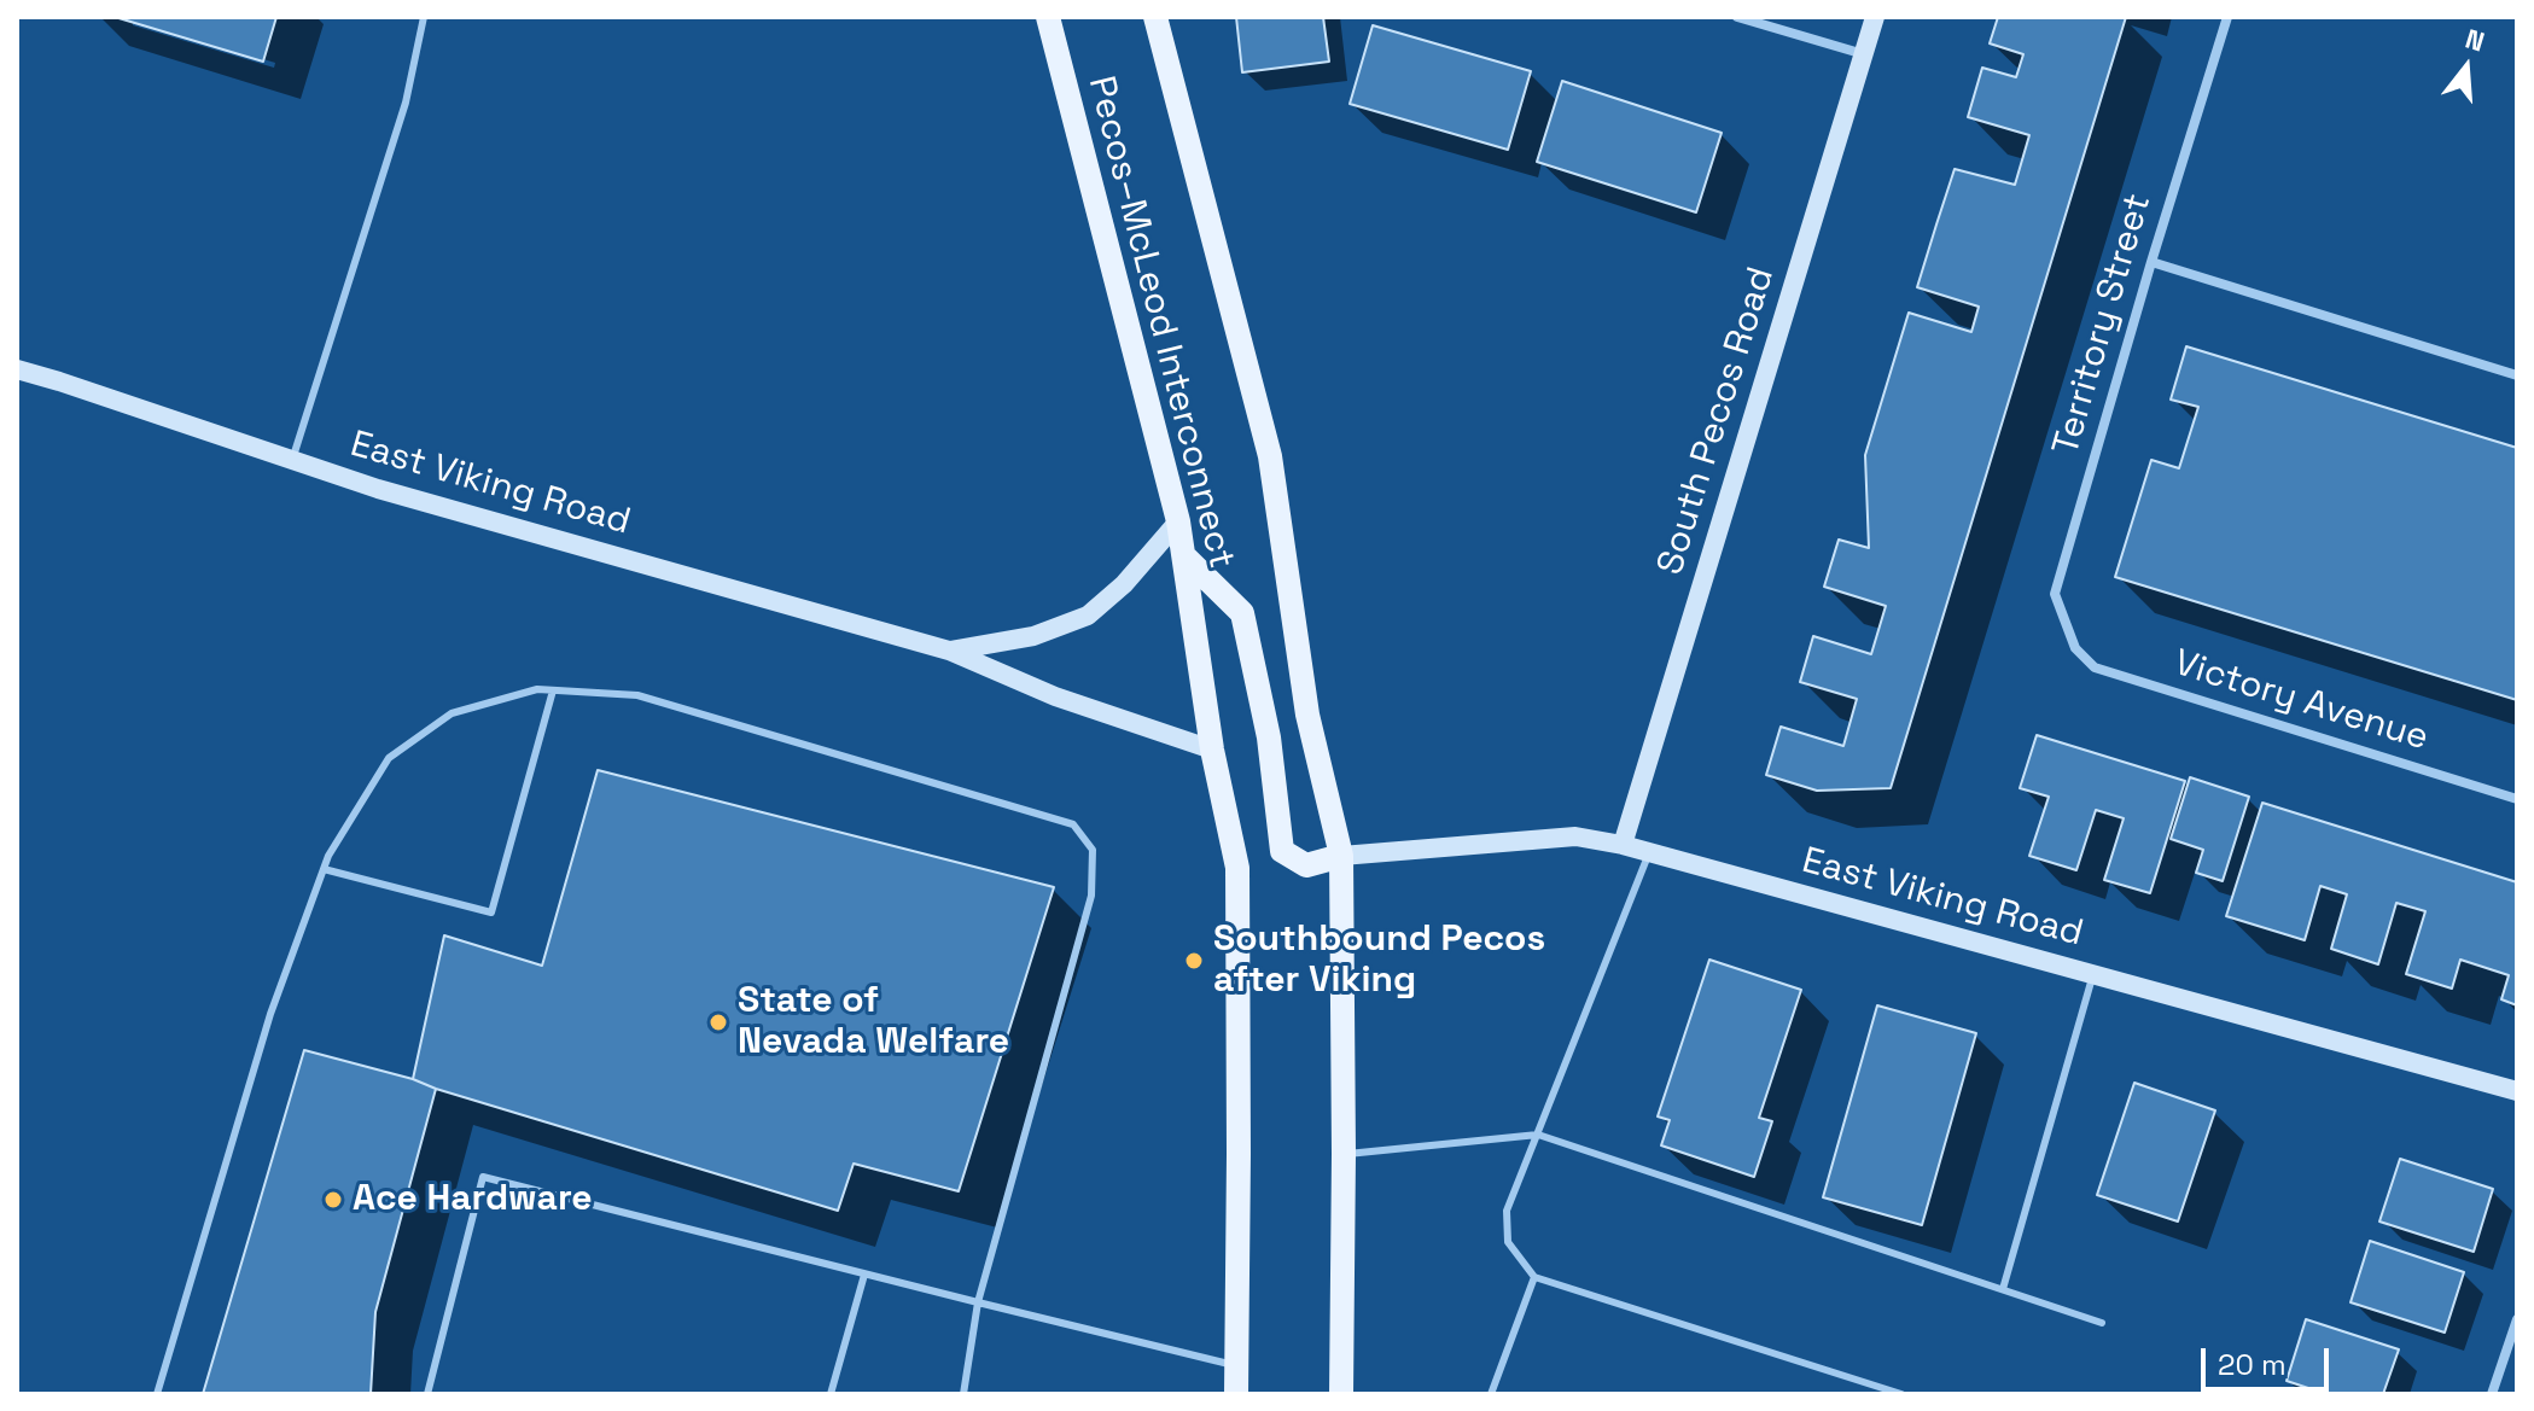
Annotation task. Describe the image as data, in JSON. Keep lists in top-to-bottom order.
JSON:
{
  "streets": {
    "main road": ["Pecos–McLeod Interconnect"],
    "street": [
      "Territory Street",
      "South Pecos Road",
      "East Viking Road",
      "Victory Avenue"
    ]
  },
  "crossings": [
    ["Pecos–McLeod Interconnect", "East Viking Road"],
    ["Territory Street", "Victory Avenue"],
    ["South Pecos Road", "East Viking Road"]
  ],
  "places": ["Southbound Pecos after Viking", "State of Nevada Welfare", "Ace Hardware"],
  "scale_bar": "20 m",
  "north": "top"
}
